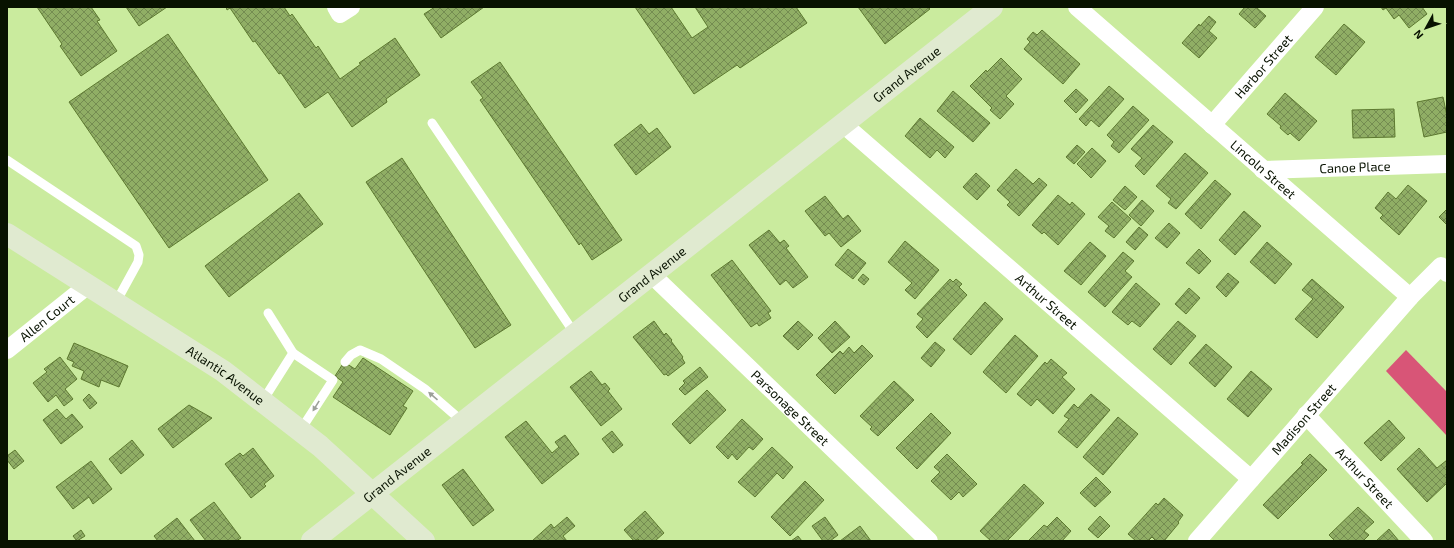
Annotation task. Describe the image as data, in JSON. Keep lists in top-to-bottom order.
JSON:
{
  "streets": {
    "street": [
      "Harbor Street",
      "Grand Avenue",
      "Canoe Place",
      "Lincoln Street",
      "Arthur Street",
      "Allen Court",
      "Atlantic Avenue",
      "Parsonage Street",
      "Madison Street"
    ]
  },
  "crossings": [
    ["Harbor Street", "Lincoln Street"],
    ["Grand Avenue", "Arthur Street"],
    ["Grand Avenue", "Atlantic Avenue"],
    ["Grand Avenue", "Parsonage Street"],
    ["Canoe Place", "Lincoln Street"],
    ["Lincoln Street", "Madison Street"],
    ["Arthur Street", "Madison Street"],
    ["Allen Court", "Atlantic Avenue"]
  ],
  "north": "bottom left"
}
